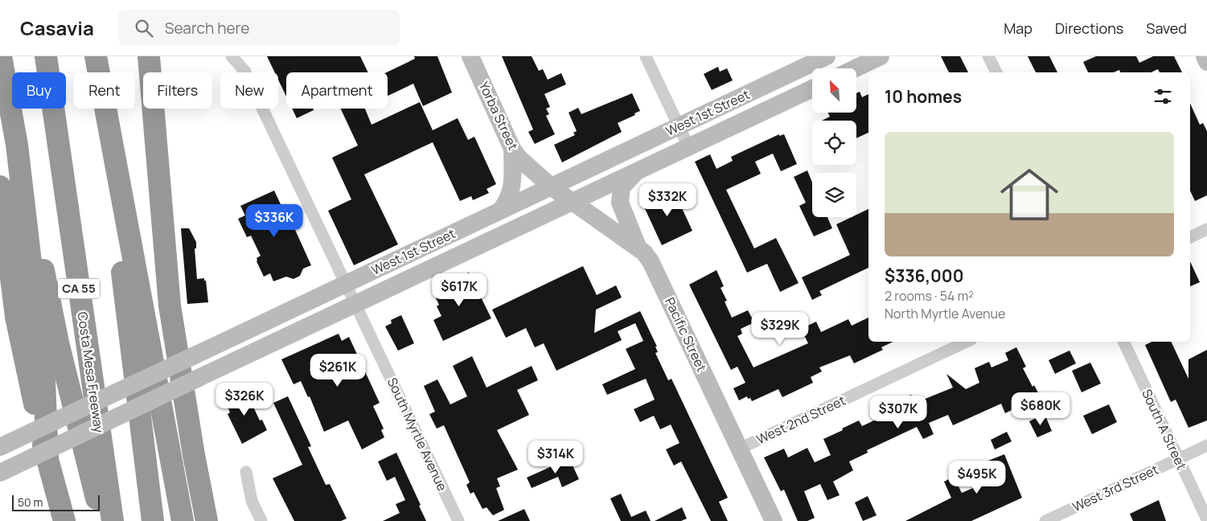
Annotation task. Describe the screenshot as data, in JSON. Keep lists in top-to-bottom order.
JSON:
{
  "streets": {
    "highway": ["CA 55", "Costa Mesa Freeway"],
    "main road": ["West 1st Street", "Yorba Street", "Pacific Street"],
    "street": [
      "West 2nd Street",
      "South A Street",
      "South Myrtle Avenue",
      "West 3rd Street"
    ]
  },
  "crossings": [
    ["West 1st Street", "Yorba Street"],
    ["West 1st Street", "Pacific Street"],
    ["West 1st Street", "South Myrtle Avenue"],
    ["Yorba Street", "Pacific Street"],
    ["Pacific Street", "West 2nd Street"],
    ["South A Street", "West 3rd Street"]
  ],
  "scale_bar": "50 m",
  "north": "top left",
  "page": {
    "header": "Casavia",
    "search": "Search here",
    "nav": ["Map", "Directions", "Saved"],
    "chip": [
      "Buy",
      "Rent",
      "Filters",
      "New",
      "Apartment"
    ],
    "heading": "10 homes",
    "list": [
      {
        "name": "$336,000",
        "note": "2 rooms · 54 m² · North Myrtle Avenue"
      }
    ],
    "price": [
      "$332K",
      "$336K",
      "$617K",
      "$329K",
      "$261K",
      "$326K",
      "$680K",
      "$307K",
      "$314K",
      "$495K"
    ],
    "scale": "50 m"
  }
}
